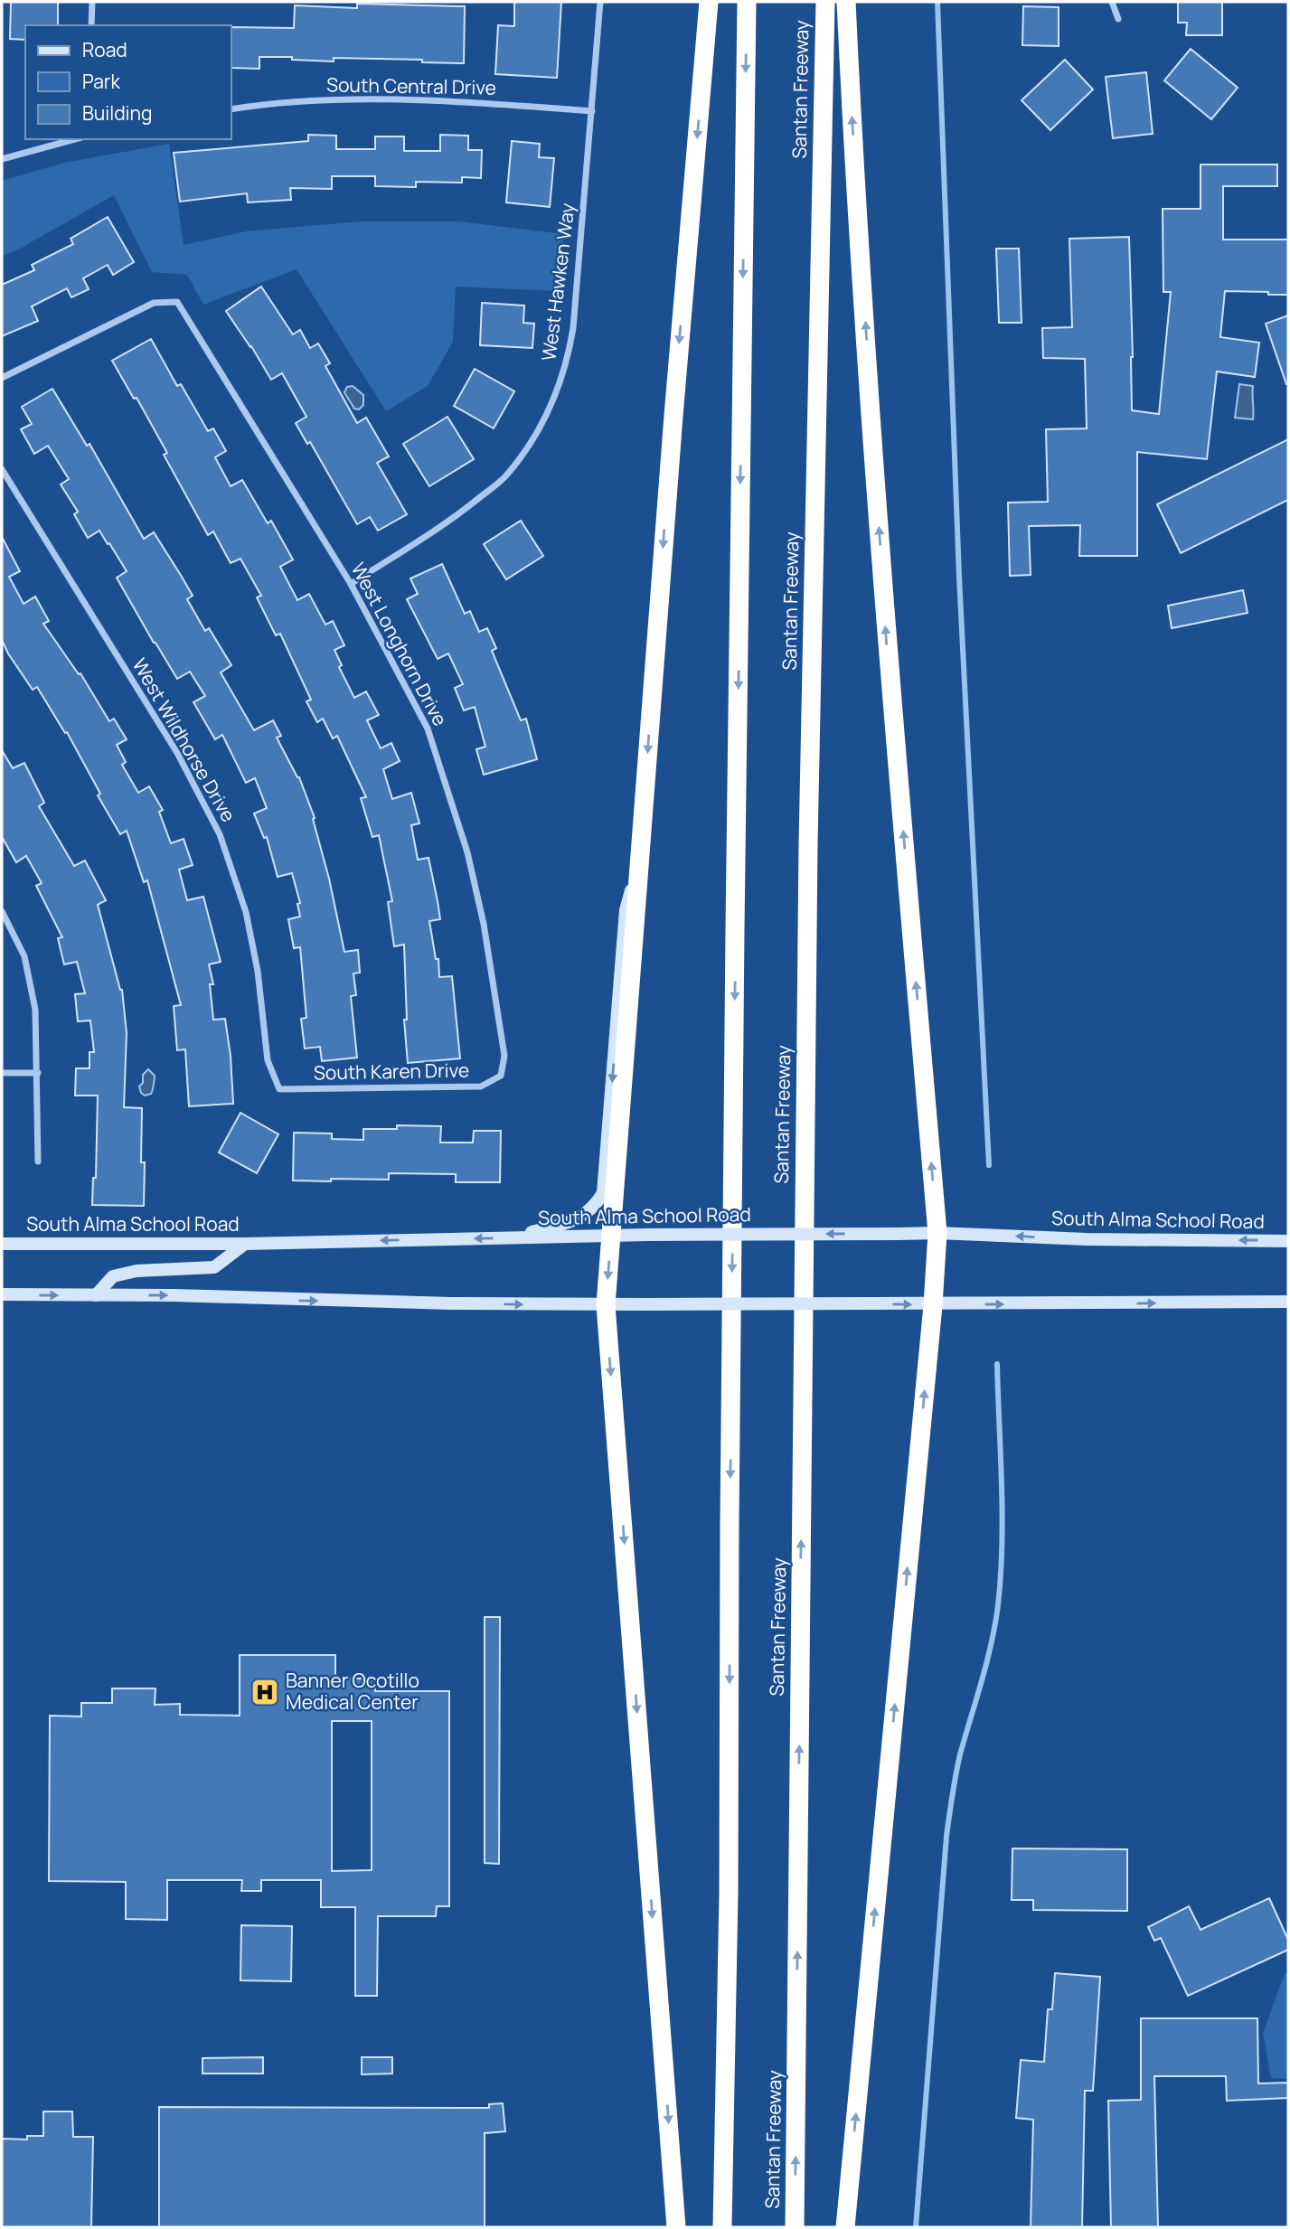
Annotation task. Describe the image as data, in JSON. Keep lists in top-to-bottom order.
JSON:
{
  "streets": {
    "highway": ["Santan Freeway"],
    "main road": ["South Alma School Road"],
    "street": [
      "South Central Drive",
      "West Hawken Way",
      "West Longhorn Drive",
      "West Wildhorse Drive",
      "South Karen Drive"
    ]
  },
  "crossings": [
    ["South Central Drive", "West Hawken Way"],
    ["West Hawken Way", "West Longhorn Drive"],
    ["West Longhorn Drive", "South Karen Drive"],
    ["West Wildhorse Drive", "South Karen Drive"]
  ],
  "places": {
    "hospital": ["Banner Ocotillo Medical Center"]
  },
  "legend": ["Road", "Park", "Building"]
}
